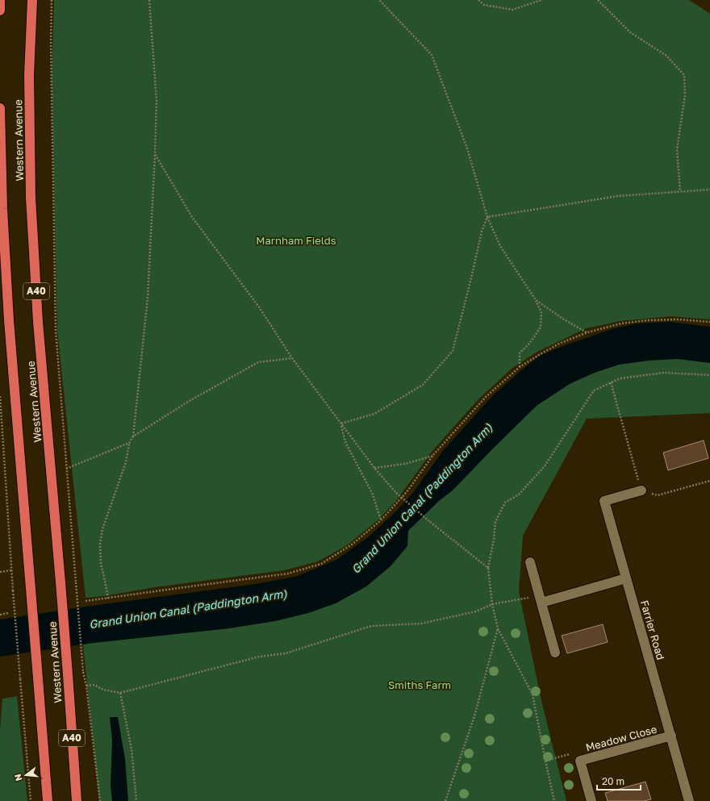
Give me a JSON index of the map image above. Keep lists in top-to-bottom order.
{
  "streets": {
    "highway": ["Western Avenue", "A40"],
    "street": ["Farrier Road", "Meadow Close"]
  },
  "crossings": [
    ["Farrier Road", "Meadow Close"]
  ],
  "water": ["Grand Union Canal (Paddington Arm)"],
  "parks": ["Marnham Fields", "Smiths Farm"],
  "scale_bar": "20 m",
  "north": "left"
}
